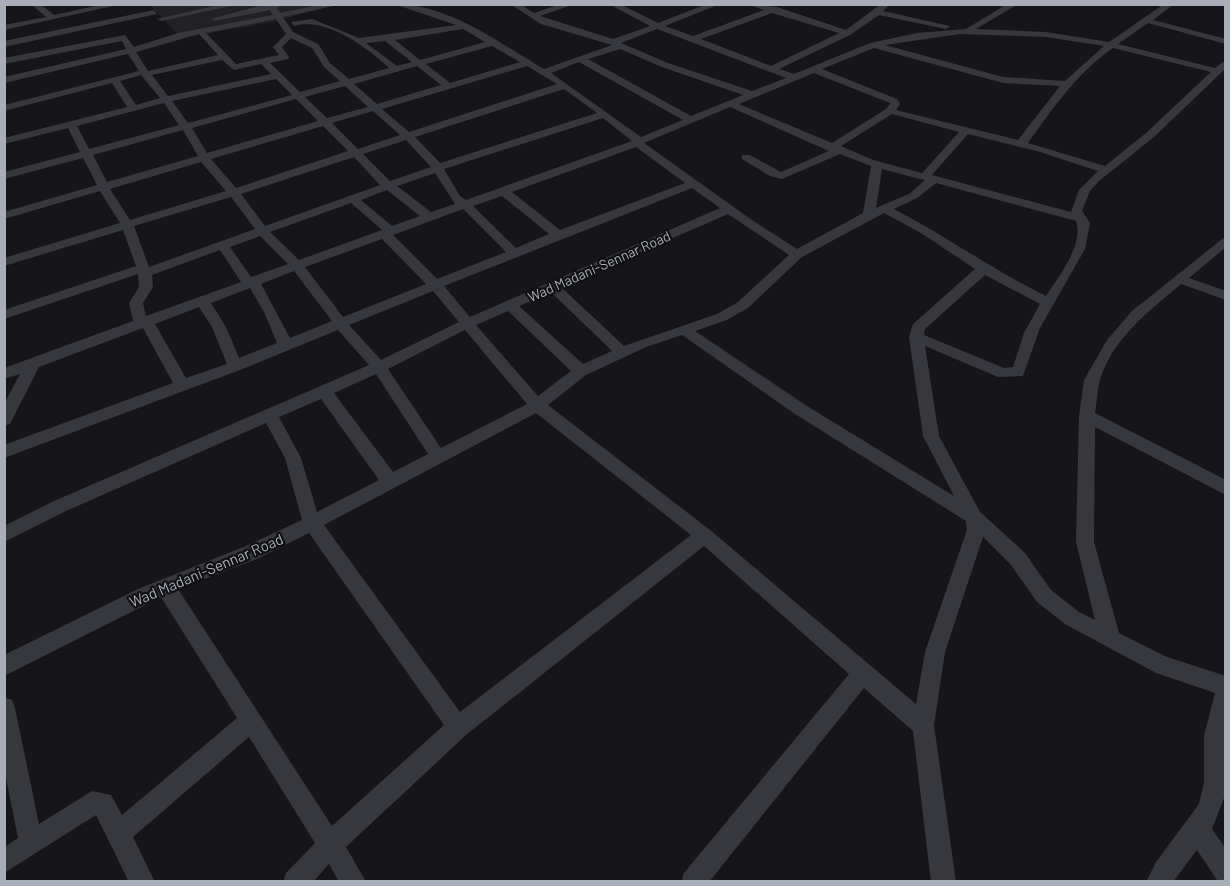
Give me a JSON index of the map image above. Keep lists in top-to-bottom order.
{
  "streets": {
    "street": ["Wad Madani-Sennar Road"]
  }
}
